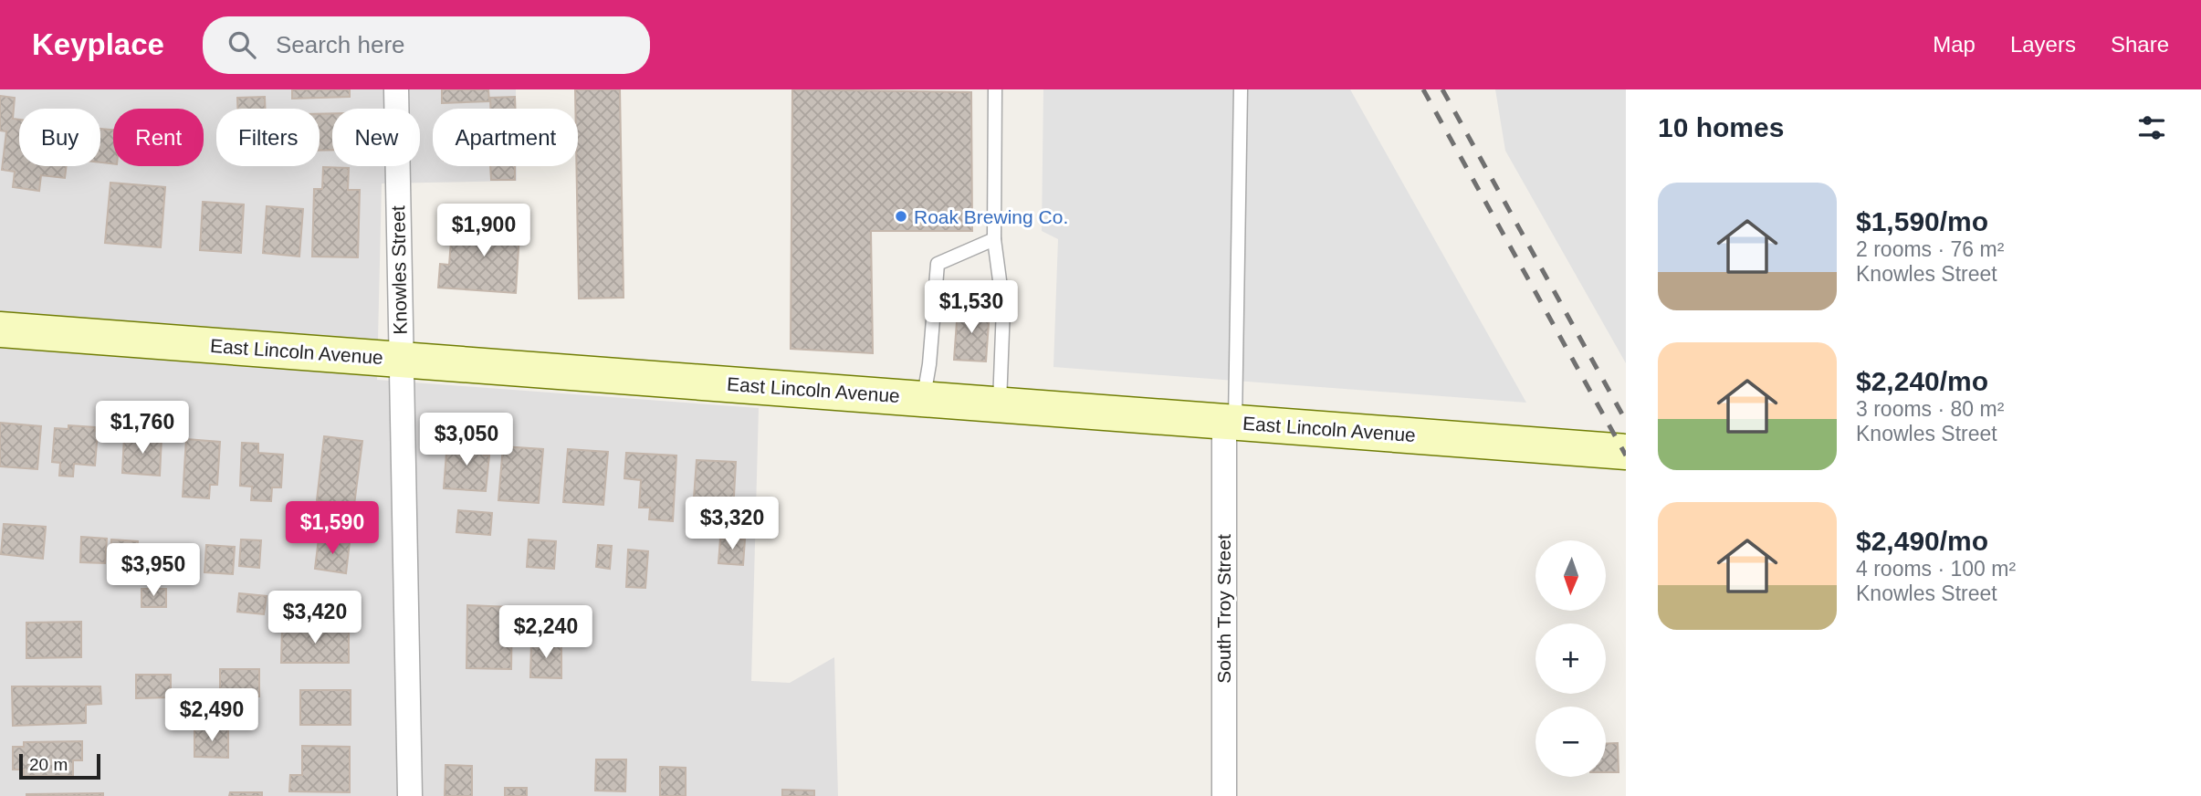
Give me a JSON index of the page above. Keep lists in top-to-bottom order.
{
  "streets": {
    "street": ["Knowles Street", "East Lincoln Avenue", "South Troy Street"]
  },
  "crossings": [
    ["Knowles Street", "East Lincoln Avenue"],
    ["East Lincoln Avenue", "South Troy Street"]
  ],
  "places": ["Roak Brewing Co."],
  "scale_bar": "20 m",
  "north": "bottom",
  "page": {
    "header": "Keyplace",
    "search": "Search here",
    "nav": ["Map", "Layers", "Share"],
    "heading": "10 homes",
    "chip": [
      "Buy",
      "Rent",
      "Filters",
      "New",
      "Apartment"
    ],
    "list": [
      {
        "name": "$1,590/mo",
        "note": "2 rooms · 76 m² · Knowles Street"
      },
      {
        "name": "$2,240/mo",
        "note": "3 rooms · 80 m² · Knowles Street"
      },
      {
        "name": "$2,490/mo",
        "note": "4 rooms · 100 m² · Knowles Street"
      }
    ],
    "price": [
      "$1,900",
      "$1,530",
      "$1,760",
      "$3,050",
      "$3,320",
      "$1,590",
      "$3,950",
      "$3,420",
      "$2,240",
      "$2,490"
    ],
    "map_buttons": ["+", "−"],
    "scale": "20 m"
  }
}
